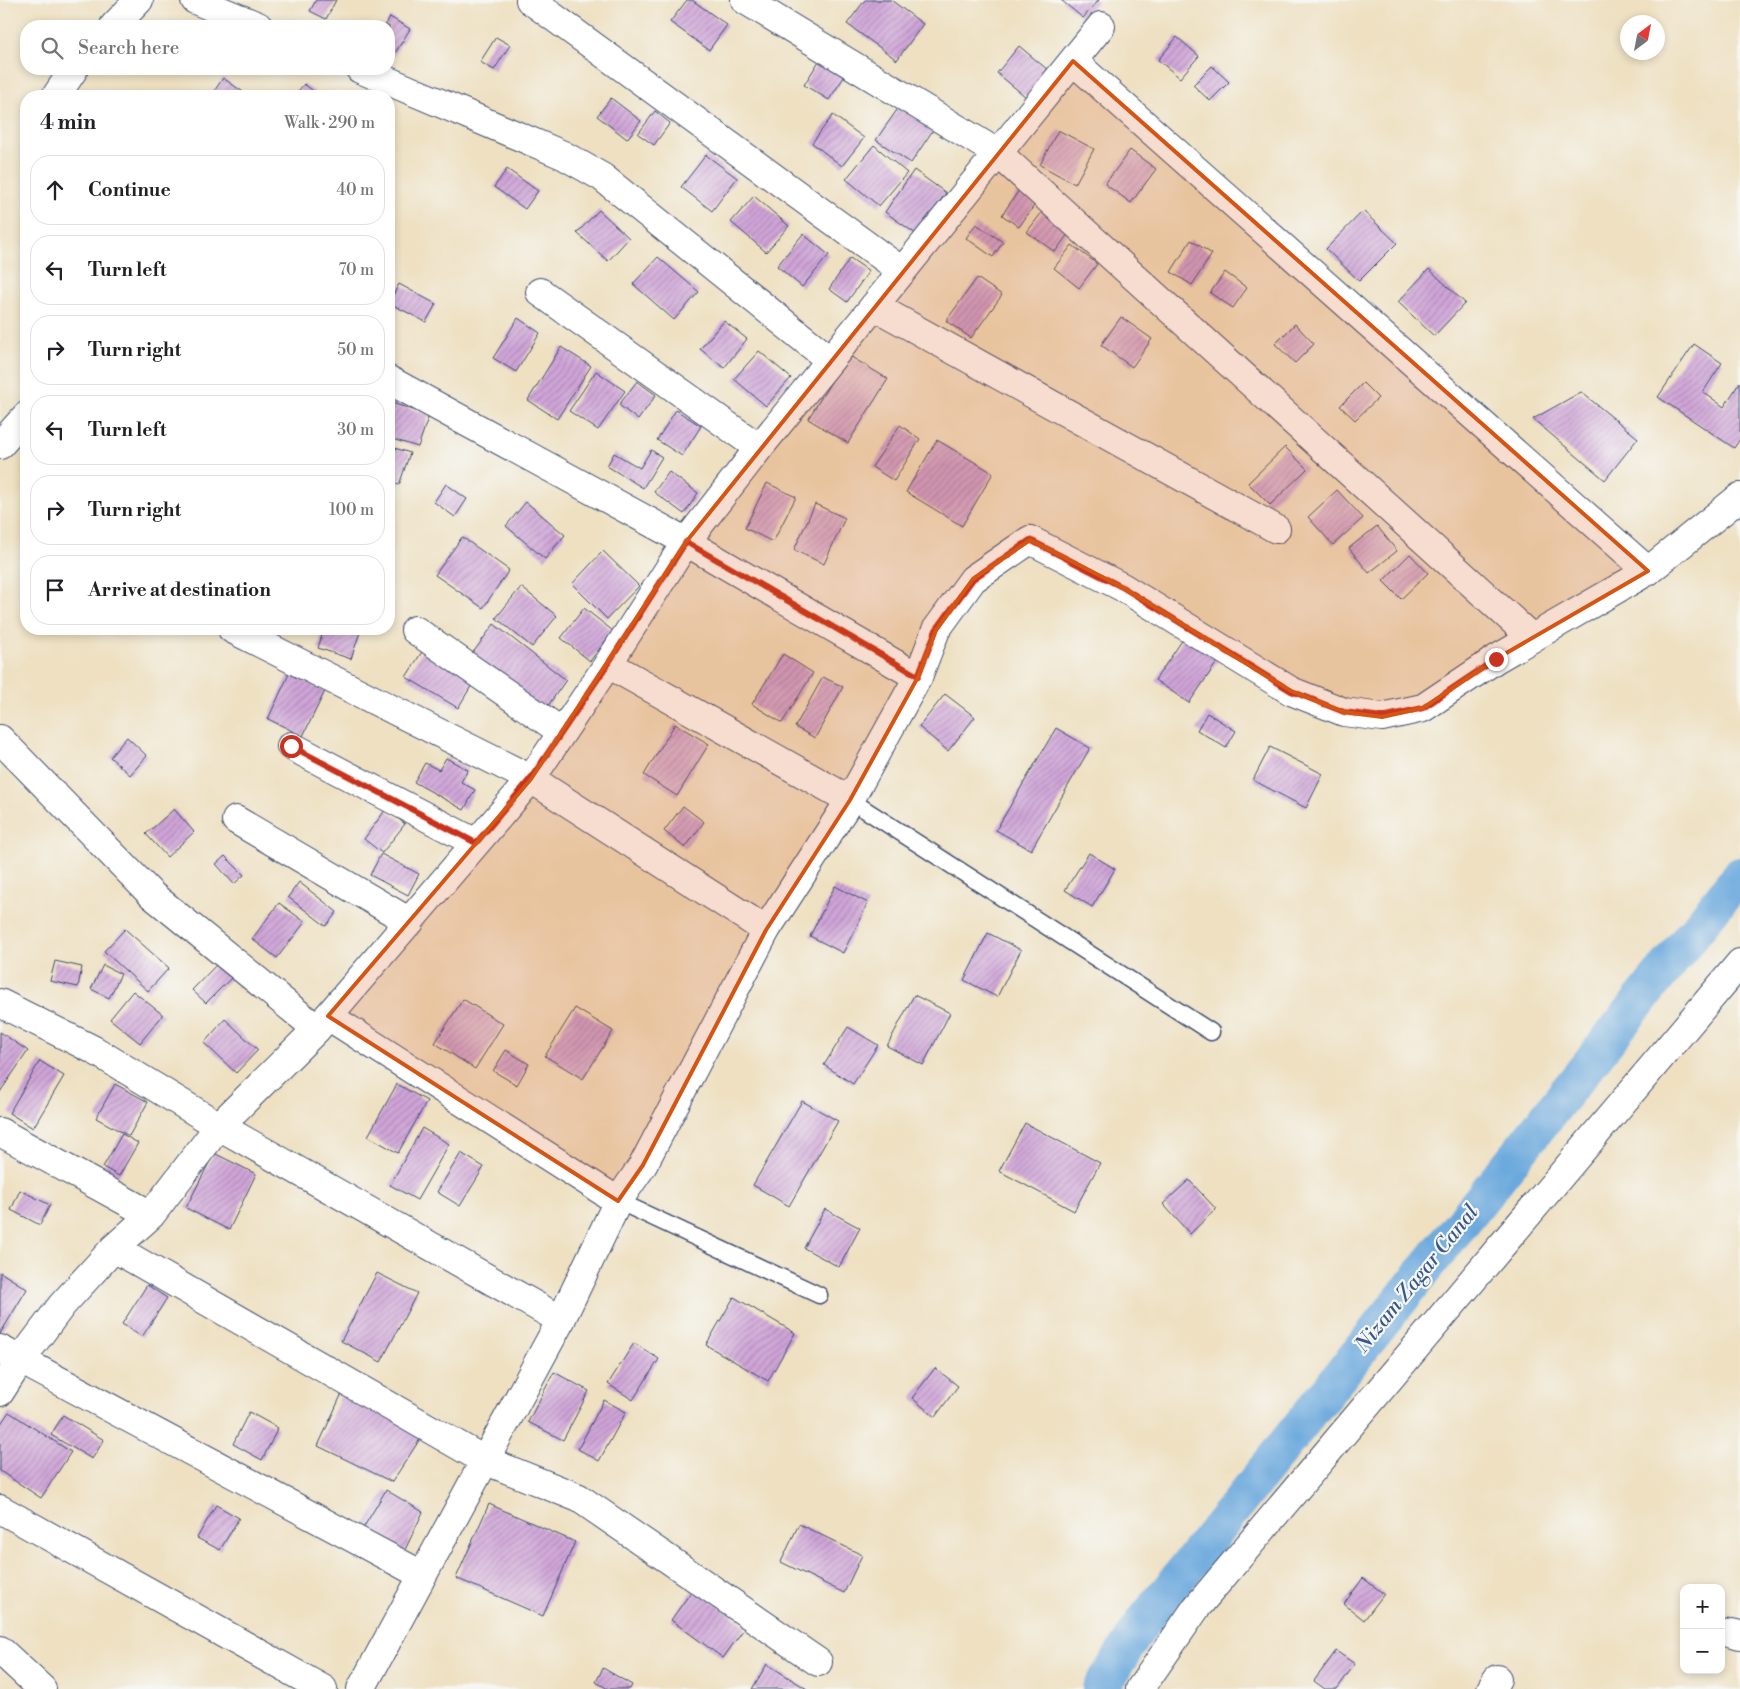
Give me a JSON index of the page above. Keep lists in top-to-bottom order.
{
  "water": ["Nizam Zagar Canal"],
  "north": "top right",
  "page": {
    "search": "Search here",
    "heading": ["4 min", "Walk · 290 m"],
    "list": [
      ["Continue", "40 m"],
      ["Turn left", "70 m"],
      ["Turn right", "50 m"],
      ["Turn left", "30 m"],
      ["Turn right", "100 m"],
      "Arrive at destination"
    ],
    "map_buttons": ["+", "−"]
  }
}
